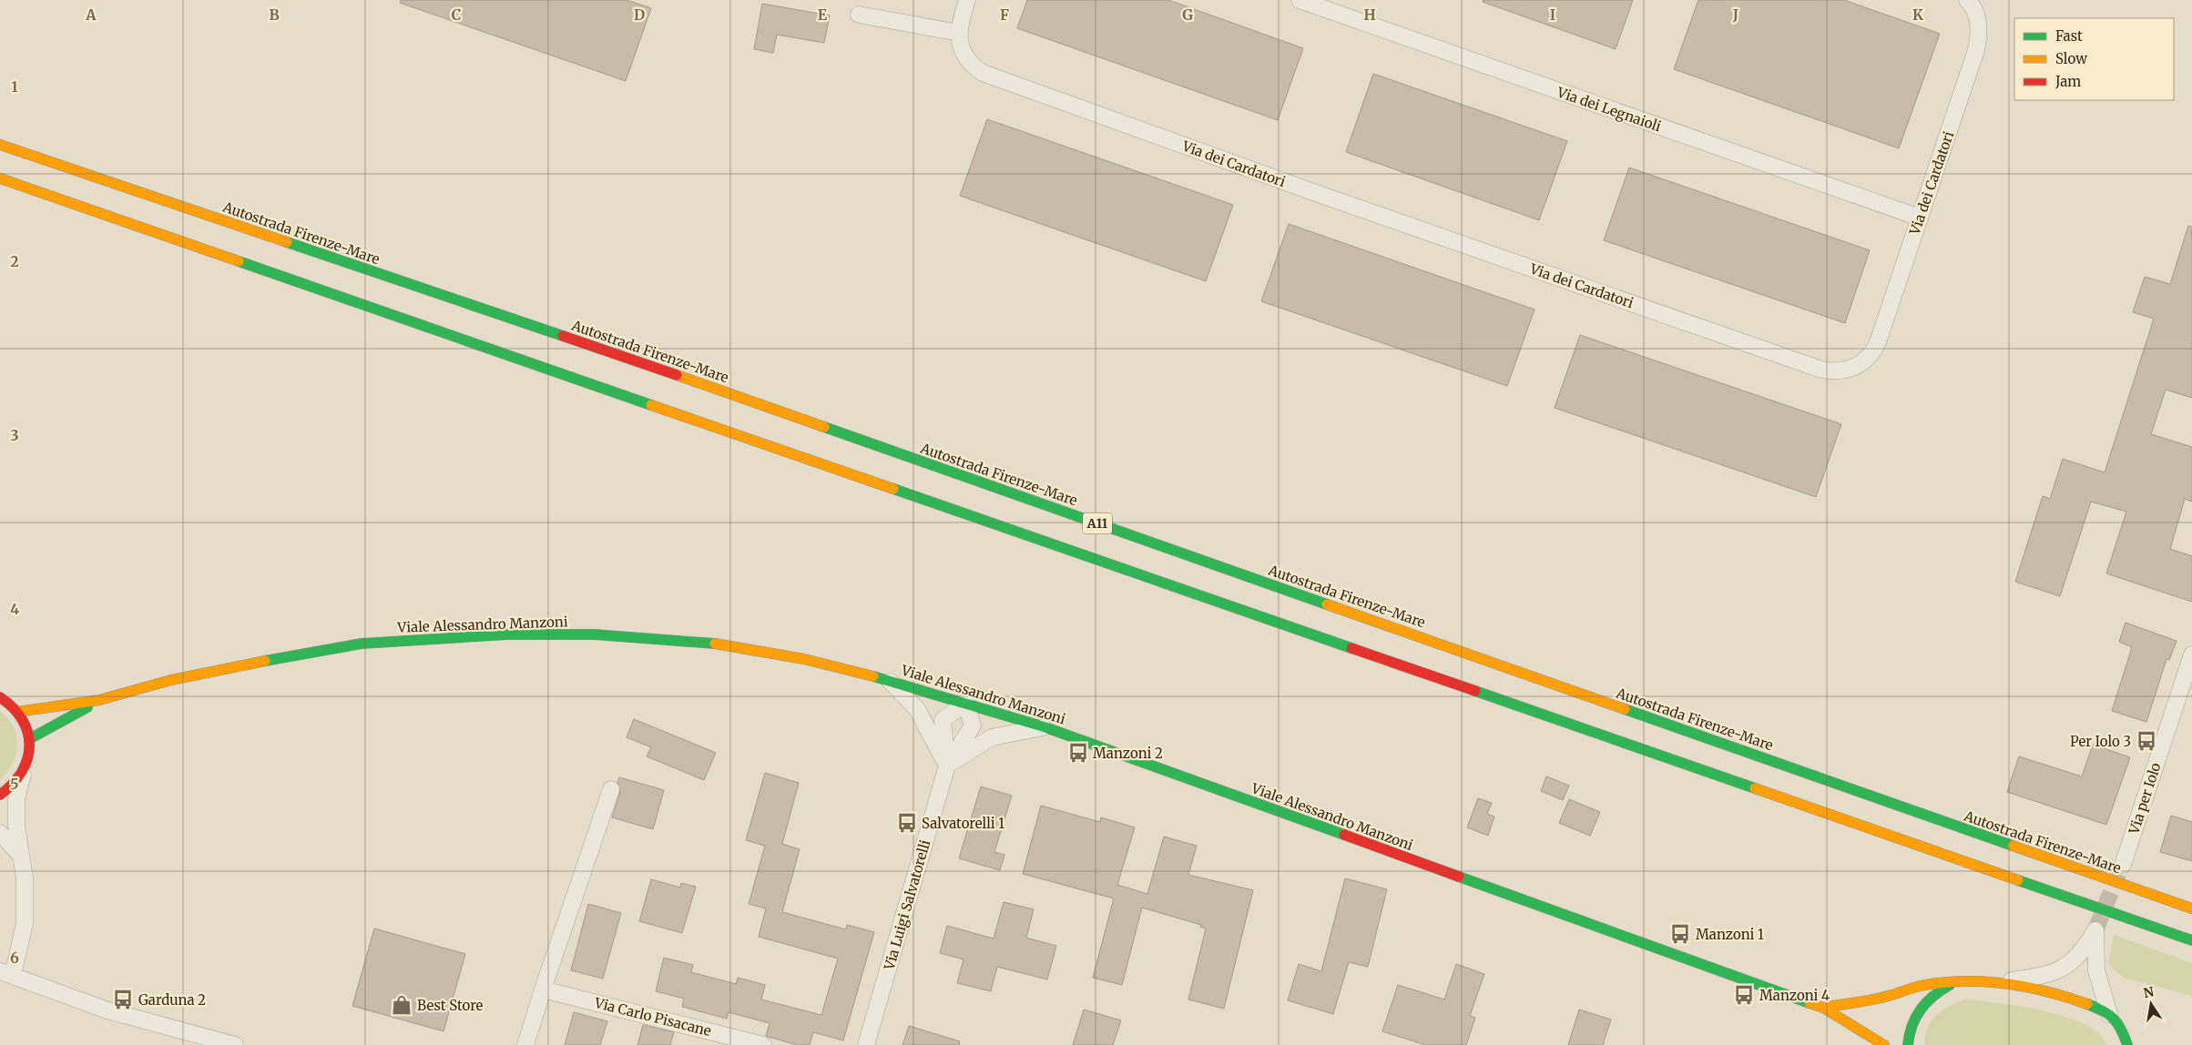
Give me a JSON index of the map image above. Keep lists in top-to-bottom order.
{
  "streets": {
    "main road": ["Autostrada Firenze-Mare", "A11", "Viale Alessandro Manzoni"],
    "street": [
      "Via dei Legnaioli",
      "Via dei Cardatori",
      "Via per Iolo",
      "Via Luigi Salvatorelli",
      "Via Carlo Pisacane"
    ]
  },
  "crossings": [
    ["Via dei Legnaioli", "Via dei Cardatori"],
    ["Viale Alessandro Manzoni", "Via Luigi Salvatorelli"]
  ],
  "places": {
    "bus stop": [
      "Per Iolo 3",
      "Manzoni 2",
      "Salvatorelli 1",
      "Manzoni 1",
      "Manzoni 4",
      "Garduna 2"
    ],
    "shop": ["Best Store"]
  },
  "legend": ["Fast", "Slow", "Jam"],
  "north": "top",
  "grid": {
    "columns": [
      "A",
      "B",
      "C",
      "D",
      "E",
      "F",
      "G",
      "H",
      "I",
      "J",
      "K"
    ],
    "rows": [
      "1",
      "2",
      "3",
      "4",
      "5",
      "6"
    ]
  }
}
